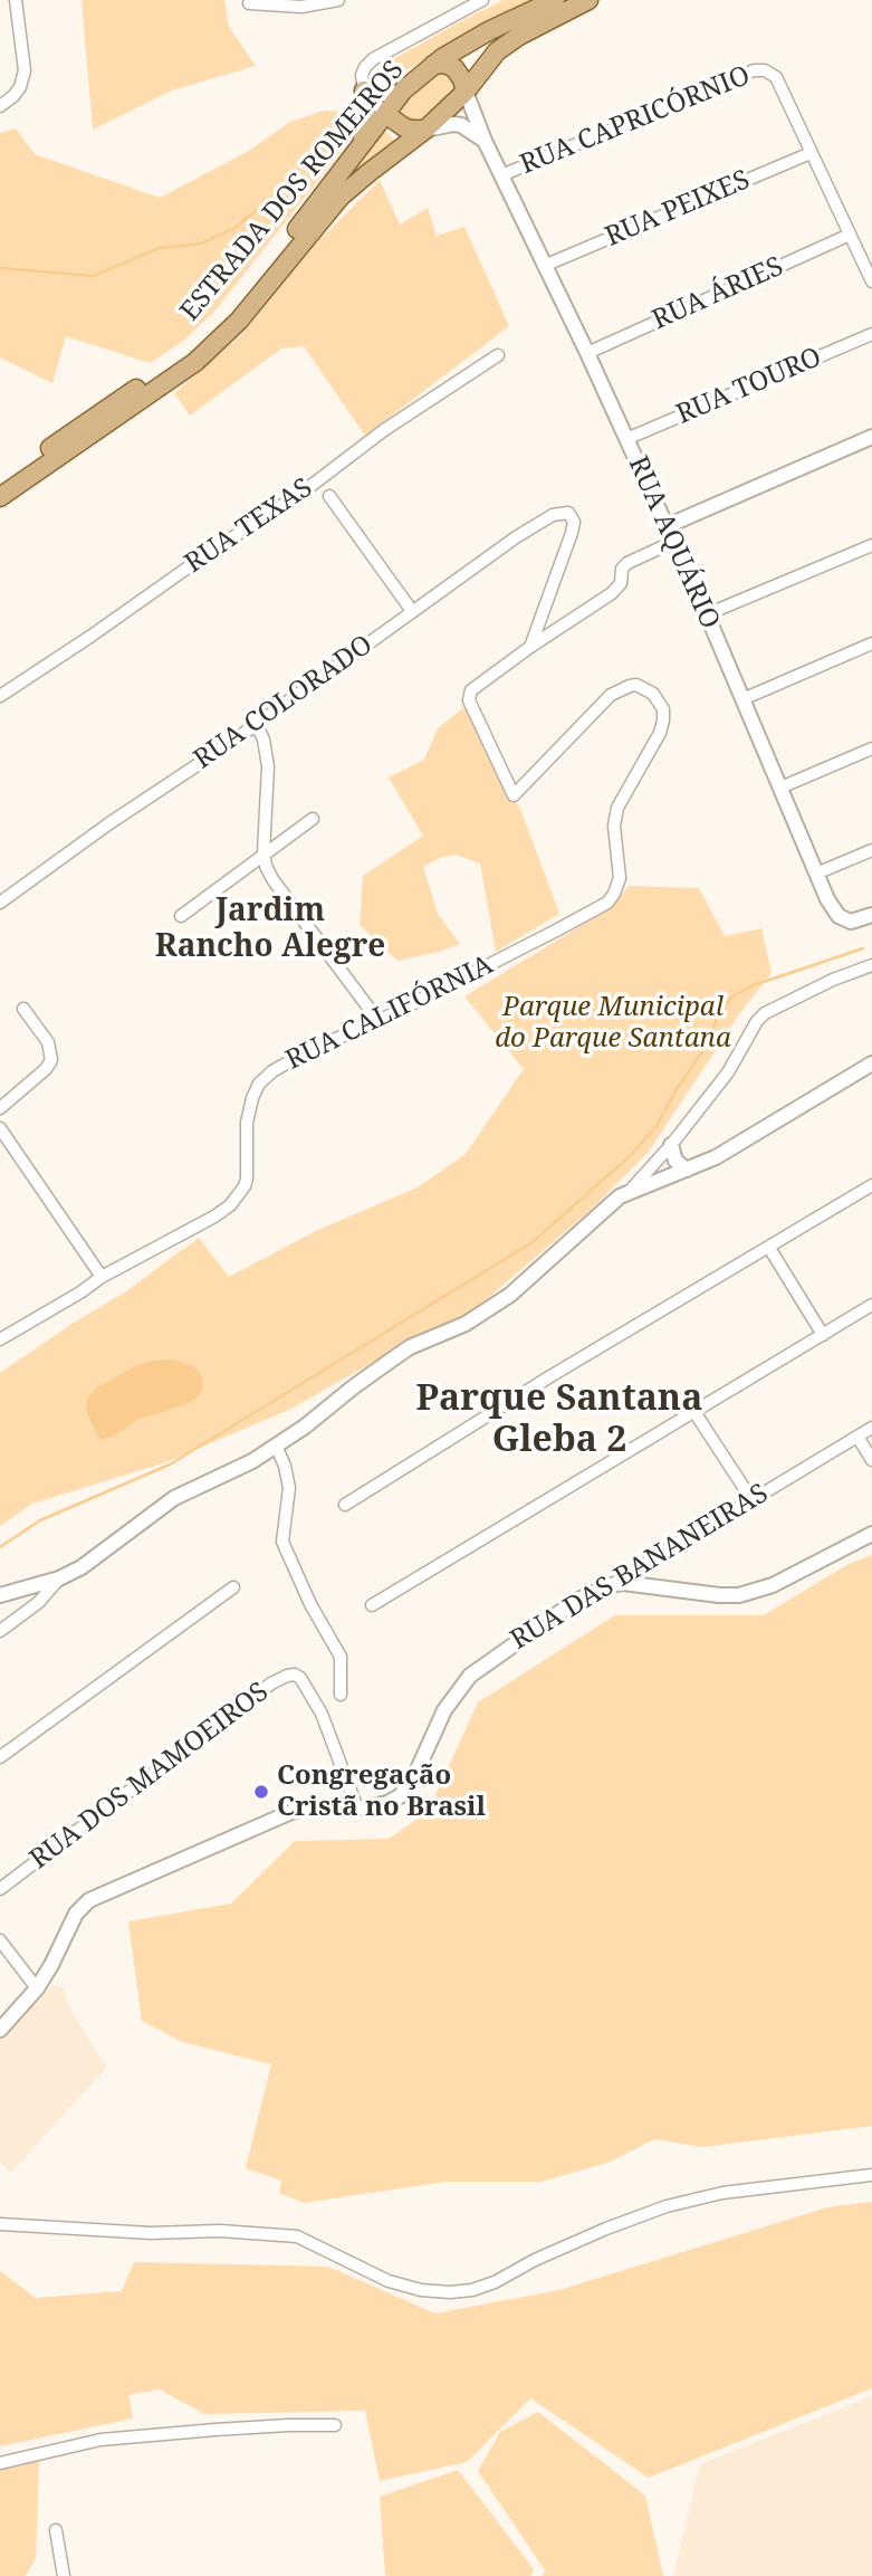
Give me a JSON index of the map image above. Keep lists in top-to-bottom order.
{
  "streets": {
    "main road": ["ESTRADA DOS ROMEIROS"],
    "street": [
      "RUA CAPRICÓRNIO",
      "RUA PEIXES",
      "RUA ÁRIES",
      "RUA TOURO",
      "RUA TEXAS",
      "RUA AQUÁRIO",
      "RUA COLORADO",
      "RUA CALIFÓRNIA",
      "RUA DAS BANANEIRAS",
      "RUA DOS MAMOEIROS"
    ]
  },
  "crossings": [
    ["RUA CAPRICÓRNIO", "RUA PEIXES"],
    ["RUA CAPRICÓRNIO", "RUA ÁRIES"],
    ["RUA CAPRICÓRNIO", "RUA AQUÁRIO"],
    ["ESTRADA DOS ROMEIROS", "RUA AQUÁRIO"],
    ["RUA PEIXES", "RUA AQUÁRIO"],
    ["RUA ÁRIES", "RUA AQUÁRIO"],
    ["RUA TOURO", "RUA AQUÁRIO"],
    ["RUA COLORADO", "RUA CALIFÓRNIA"],
    ["RUA DAS BANANEIRAS", "RUA DOS MAMOEIROS"]
  ],
  "districts": ["Jardim Rancho Alegre", "Parque Santana Gleba 2"],
  "parks": ["Parque Municipal do Parque Santana"],
  "places": ["Congregação Cristã no Brasil"]
}
